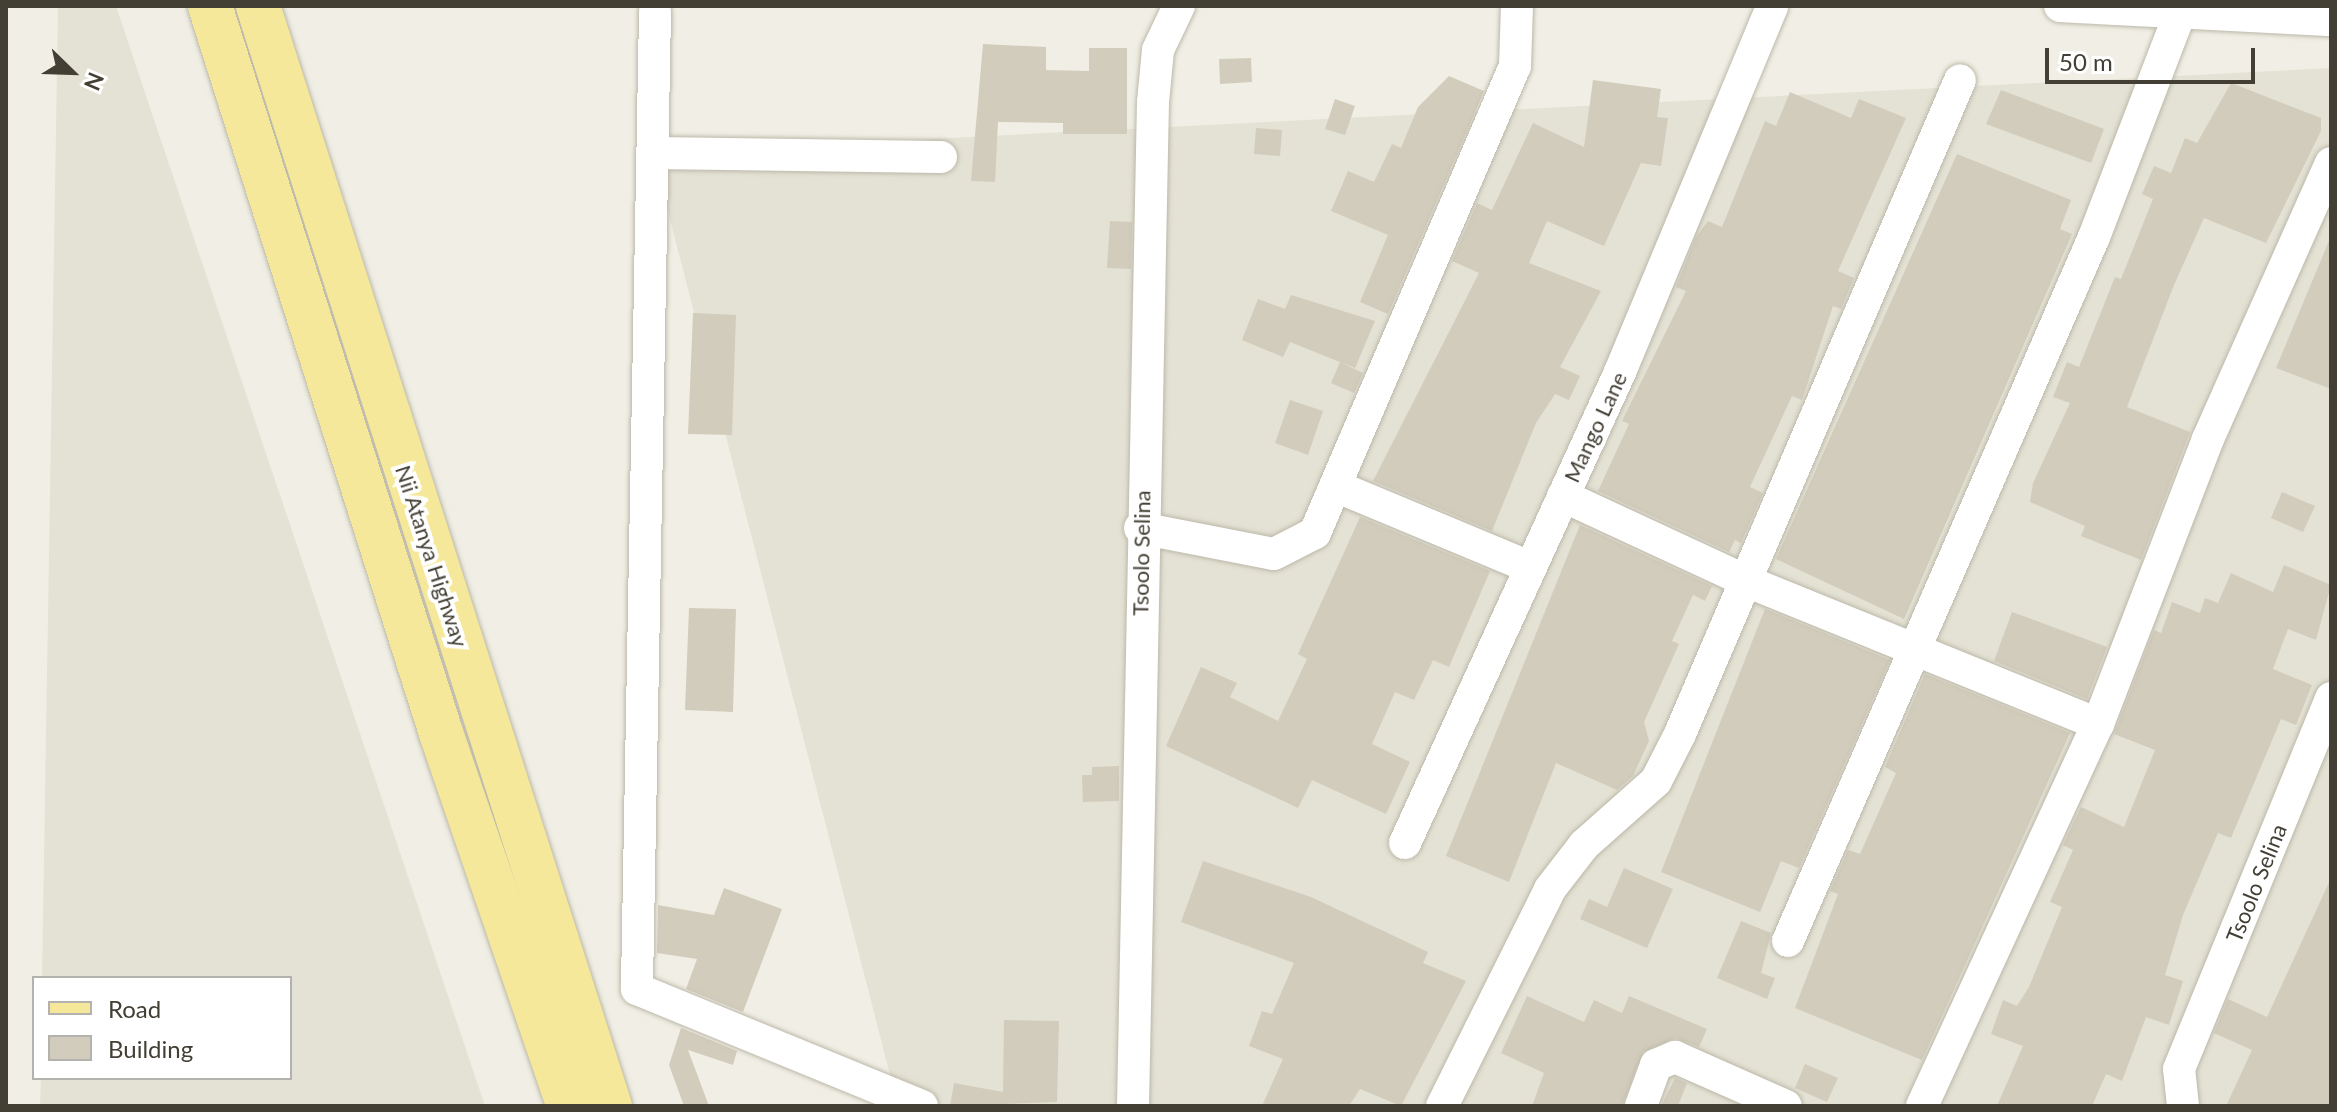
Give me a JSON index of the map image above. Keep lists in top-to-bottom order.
{
  "streets": {
    "main road": ["Nii Atanya Highway"],
    "street": ["Mango Lane", "Tsoolo Selina"]
  },
  "legend": ["Road", "Building"],
  "scale_bar": "50 m",
  "north": "bottom right"
}
